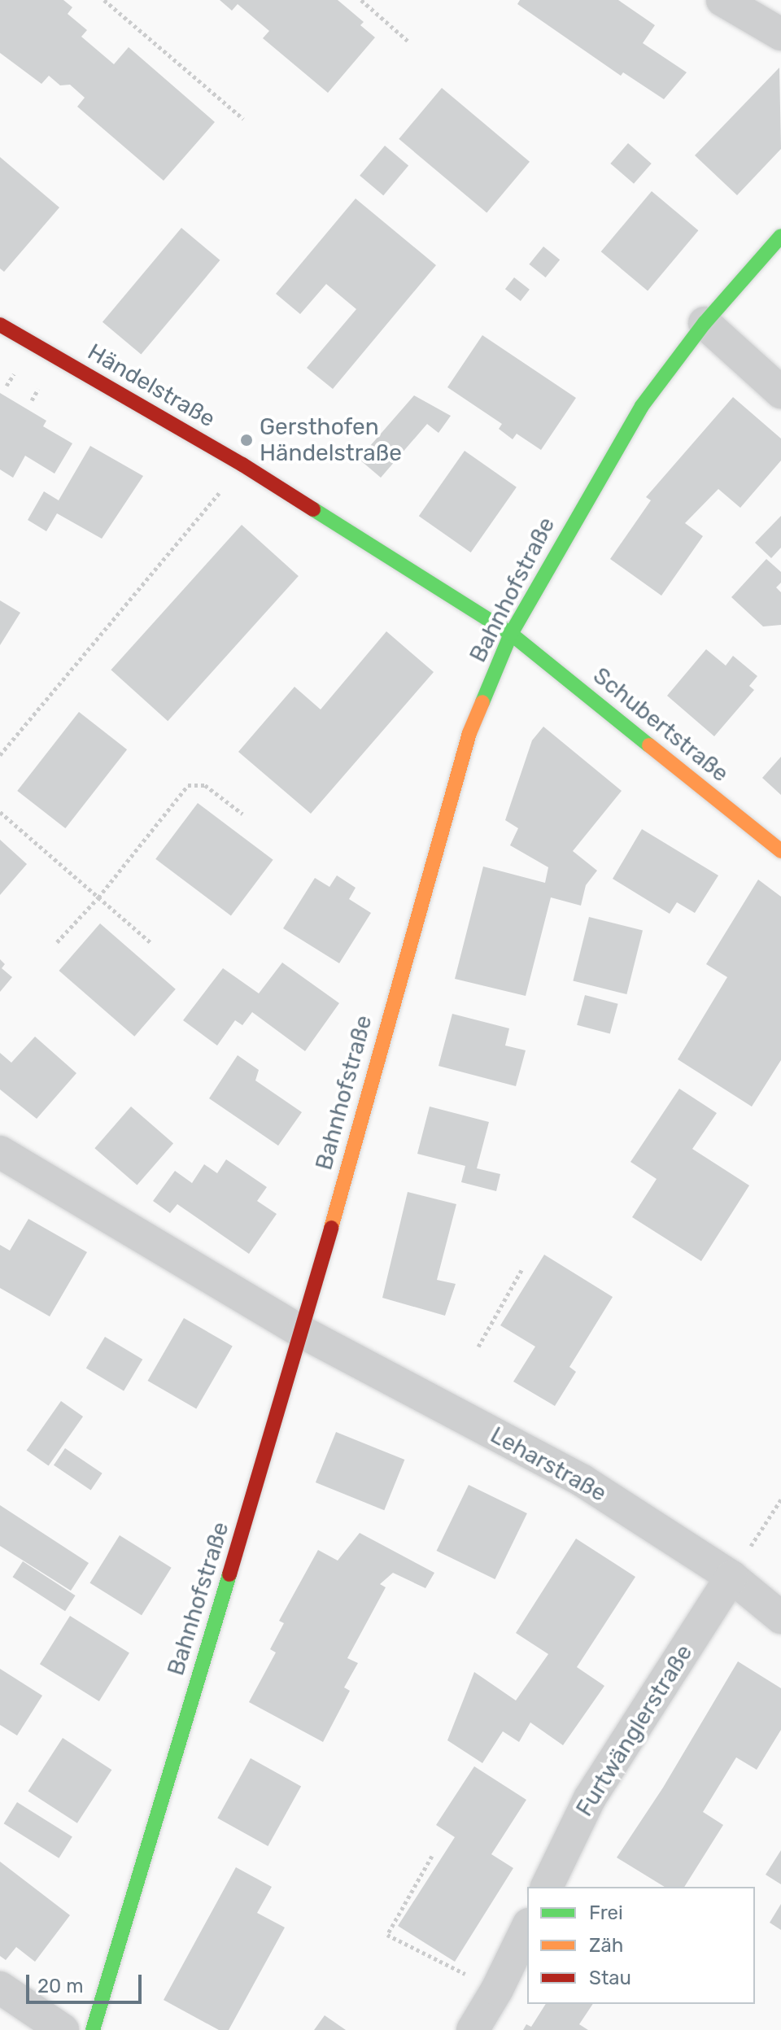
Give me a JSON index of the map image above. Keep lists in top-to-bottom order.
{
  "streets": {
    "main road": ["Händelstraße", "Bahnhofstraße", "Schubertstraße"],
    "street": ["Leharstraße", "Furtwänglerstraße"]
  },
  "crossings": [
    ["Händelstraße", "Bahnhofstraße"],
    ["Händelstraße", "Schubertstraße"],
    ["Bahnhofstraße", "Schubertstraße"],
    ["Bahnhofstraße", "Leharstraße"],
    ["Leharstraße", "Furtwänglerstraße"]
  ],
  "places": ["Gersthofen Händelstraße"],
  "legend": ["Frei", "Zäh", "Stau"],
  "scale_bar": "20 m"
}
